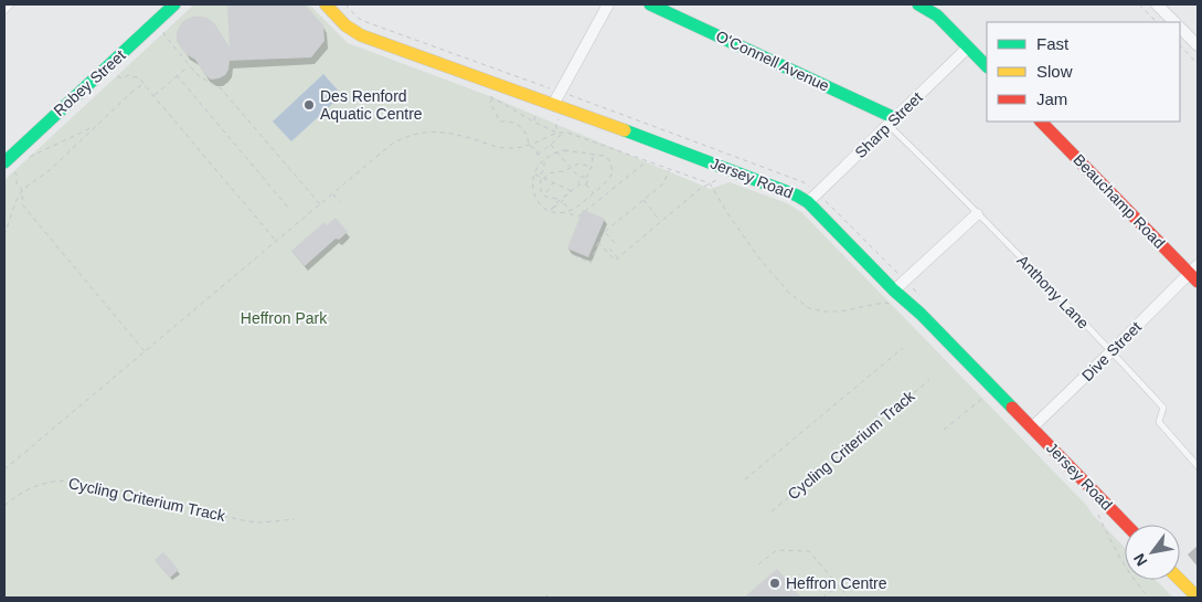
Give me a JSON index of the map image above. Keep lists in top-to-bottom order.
{
  "streets": {
    "street": [
      "O'Connell Avenue",
      "Robey Street",
      "Sharp Street",
      "Jersey Road",
      "Beauchamp Road",
      "Dive Street"
    ],
    "lane": ["Anthony Lane"],
    "path": ["Cycling Criterium Track"]
  },
  "crossings": [
    ["O'Connell Avenue", "Sharp Street"],
    ["O'Connell Avenue", "Anthony Lane"],
    ["Sharp Street", "Jersey Road"],
    ["Sharp Street", "Anthony Lane"],
    ["Jersey Road", "Dive Street"],
    ["Beauchamp Road", "Dive Street"],
    ["Anthony Lane", "Dive Street"]
  ],
  "parks": ["Heffron Park"],
  "places": ["Des Renford Aquatic Centre", "Heffron Centre"],
  "legend": ["Fast", "Slow", "Jam"],
  "north": "bottom left"
}
